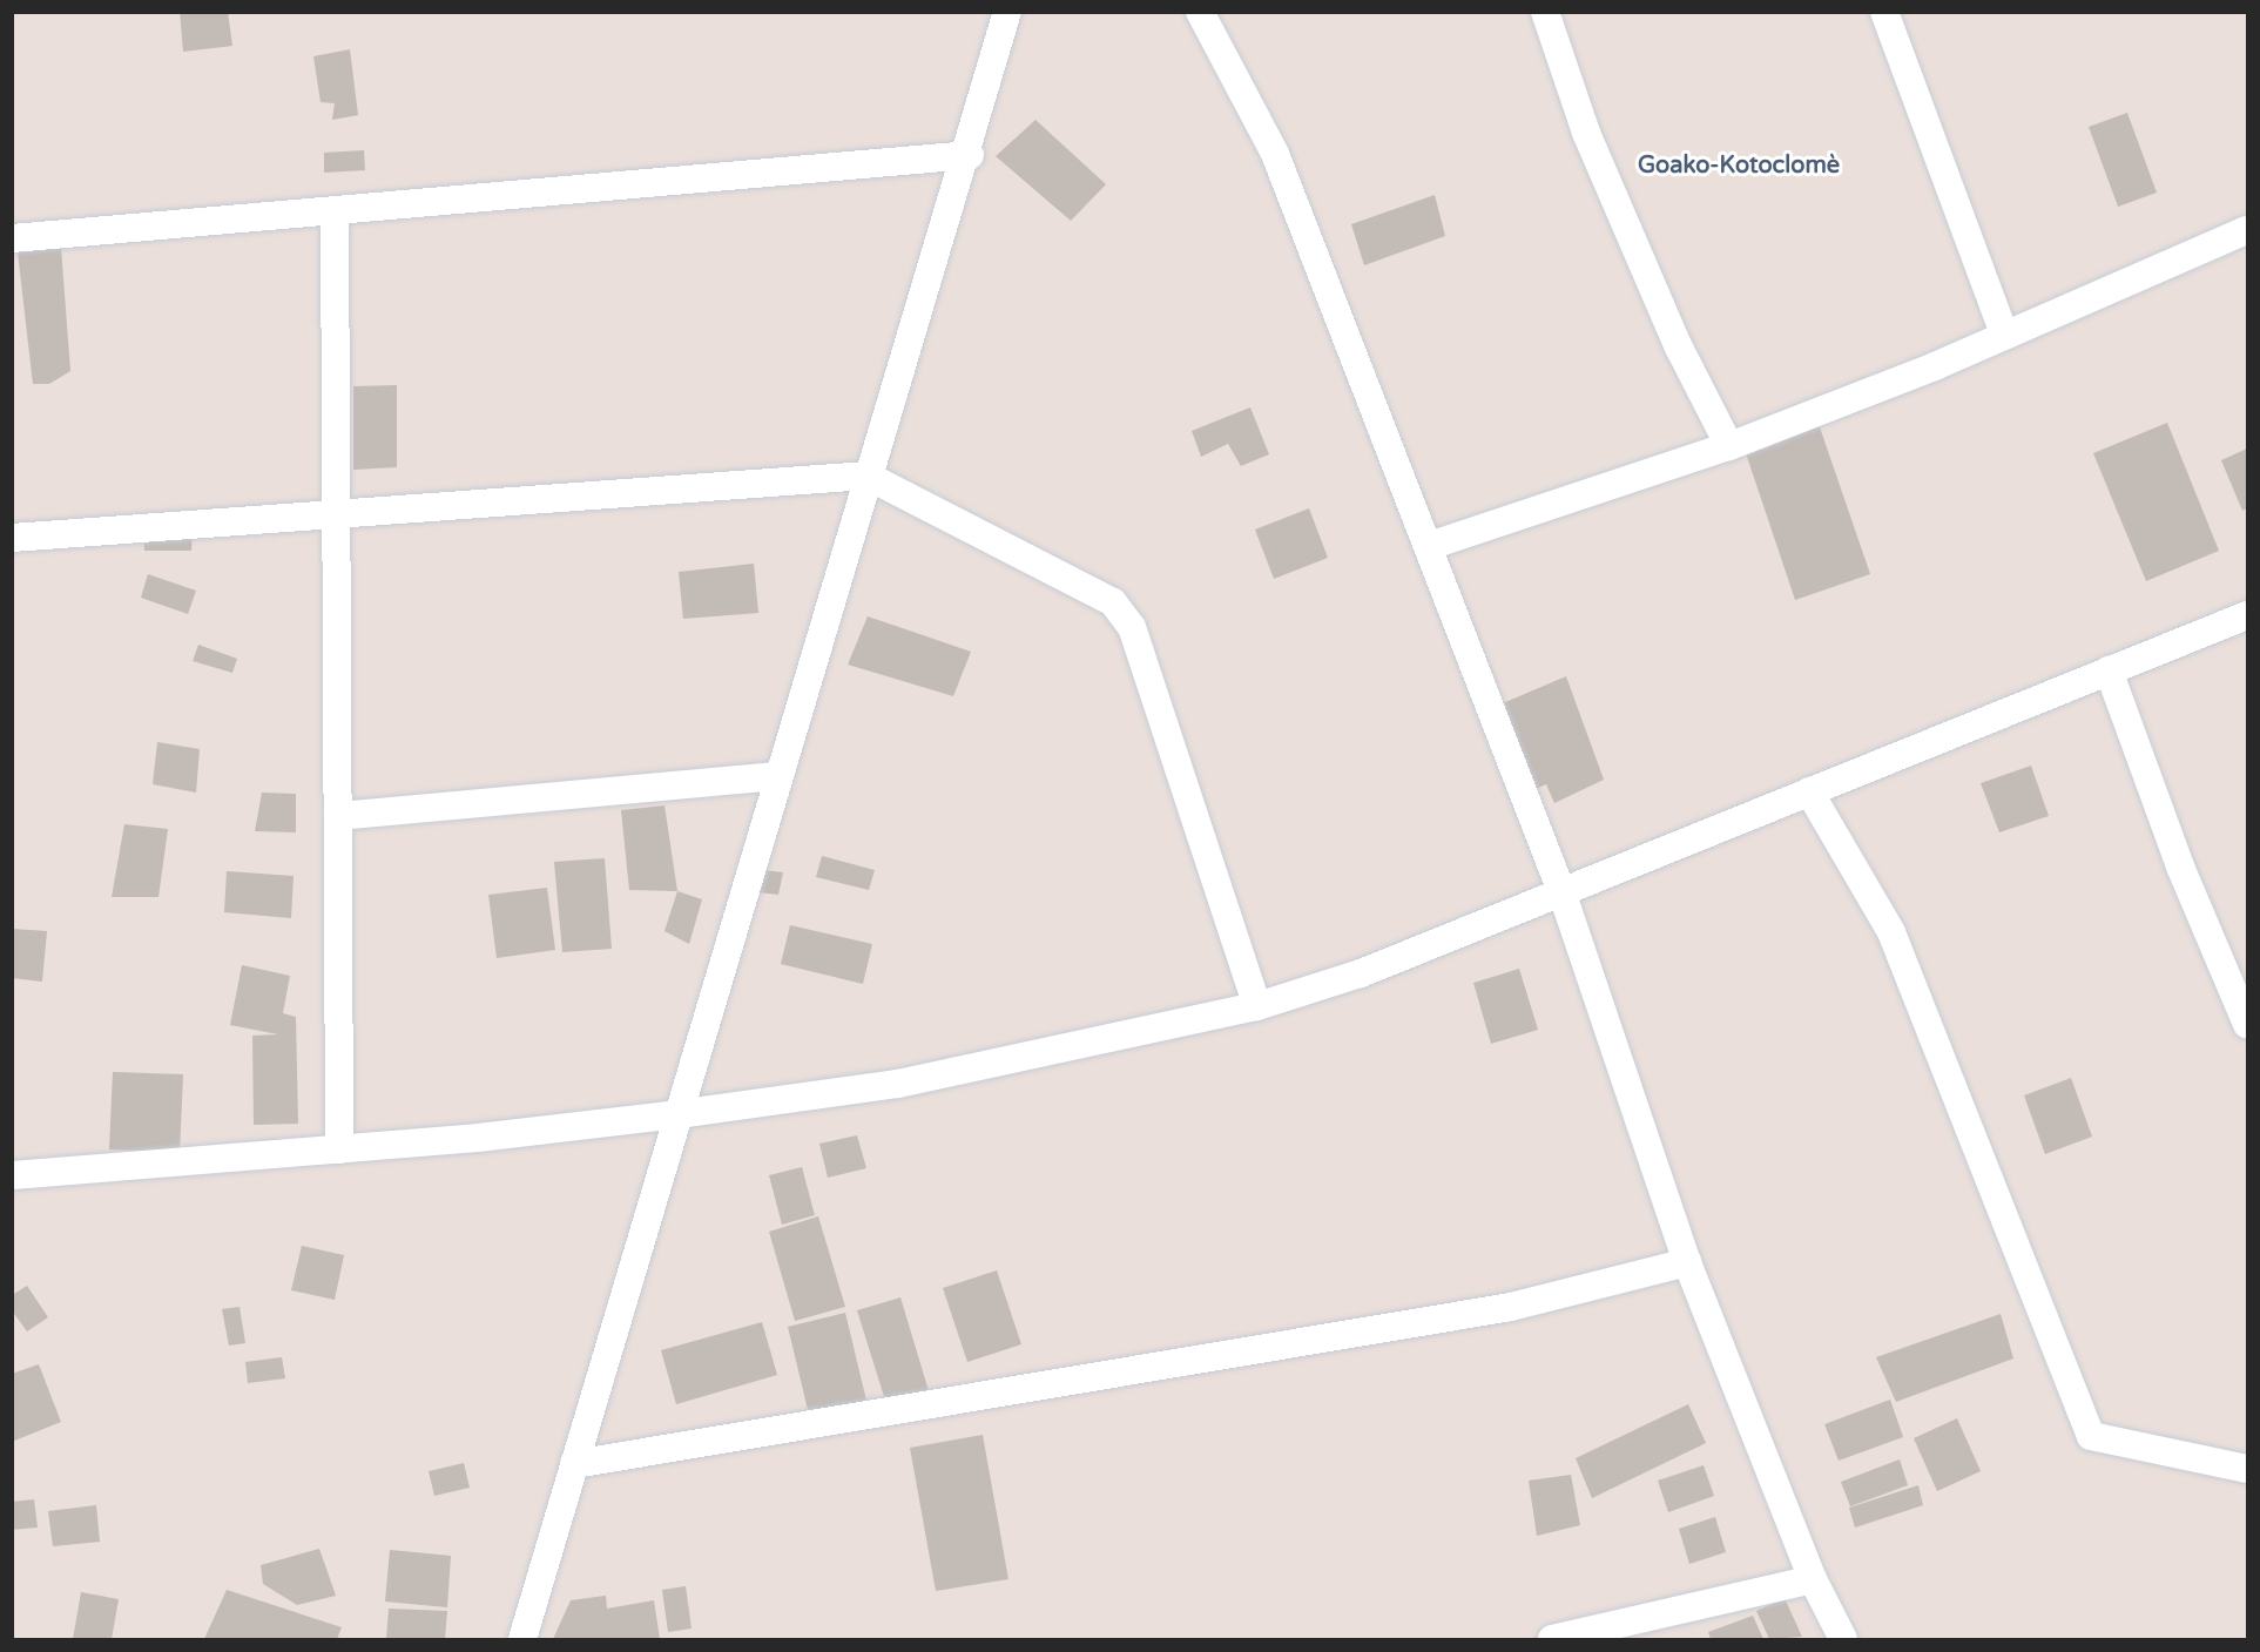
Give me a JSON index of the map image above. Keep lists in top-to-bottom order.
{
  "districts": ["Goako-Kotoclomè"]
}
